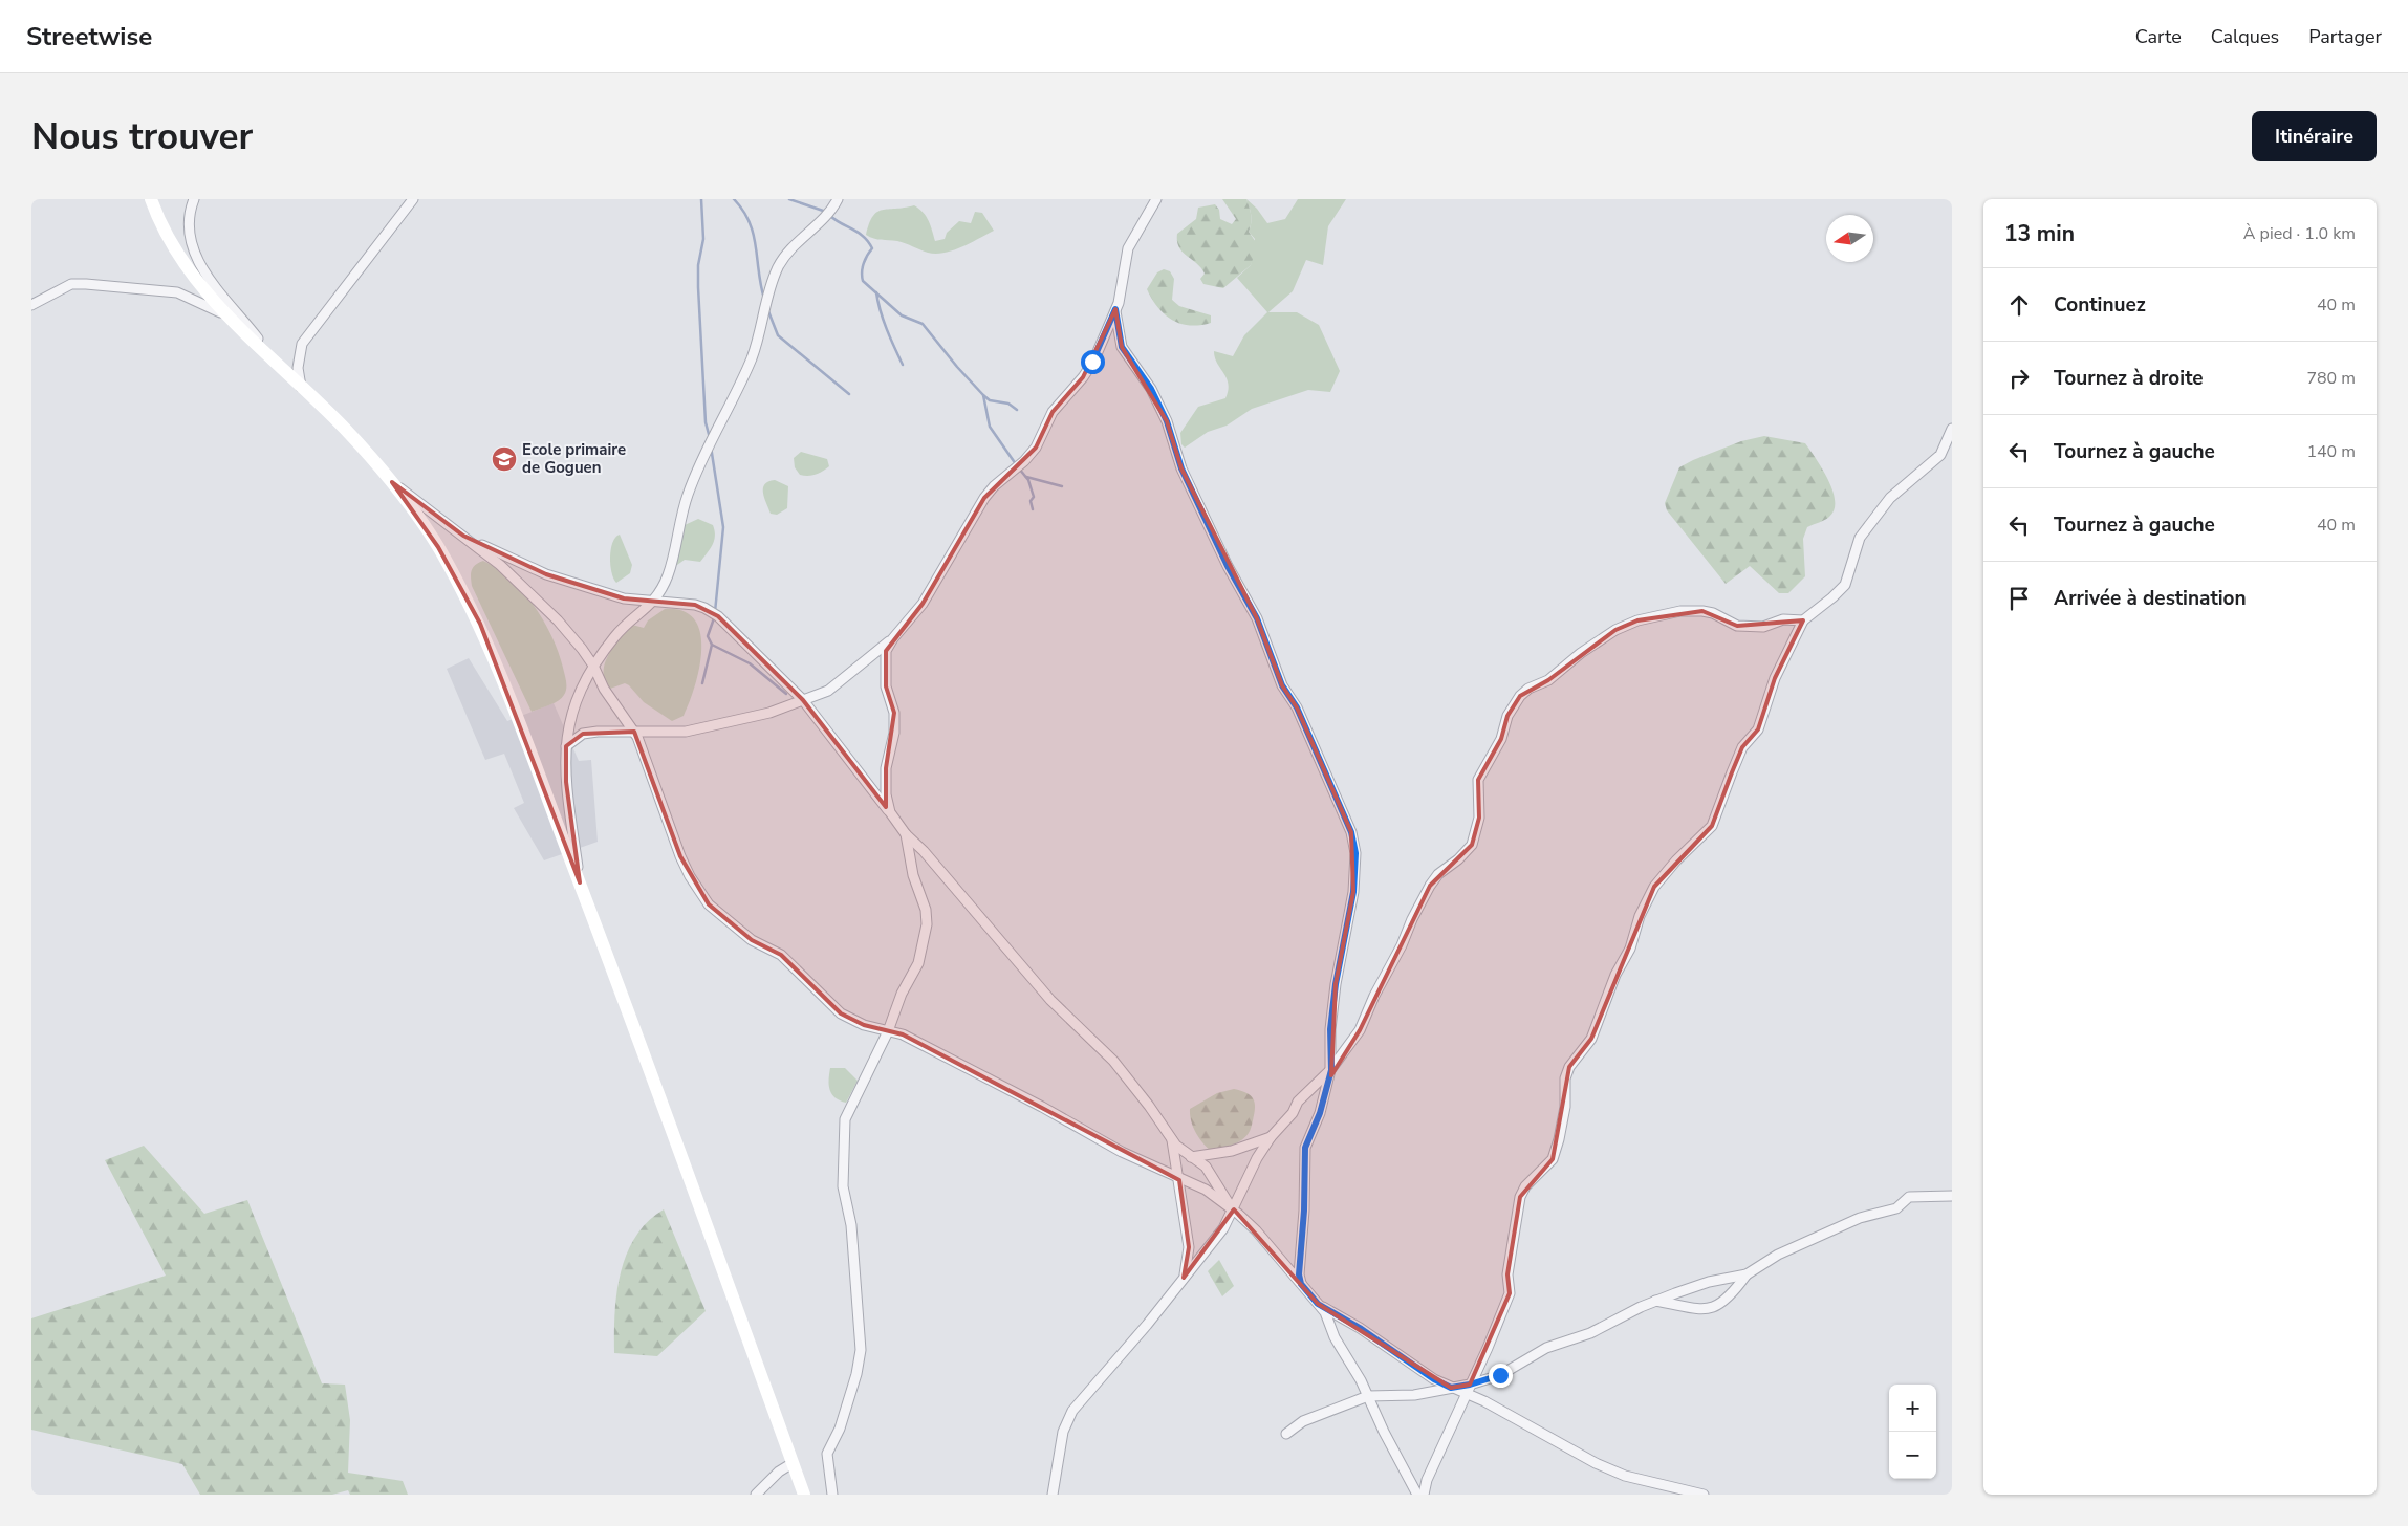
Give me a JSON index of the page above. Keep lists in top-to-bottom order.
{
  "places": {
    "school or university": ["Ecole primaire de Goguen"]
  },
  "north": "left",
  "page": {
    "header": "Streetwise",
    "nav": ["Carte", "Calques", "Partager"],
    "buttons": "Itinéraire",
    "title": "Nous trouver",
    "heading": ["13 min", "À pied · 1.0 km"],
    "list": [
      ["Continuez", "40 m"],
      ["Tournez à droite", "780 m"],
      ["Tournez à gauche", "140 m"],
      ["Tournez à gauche", "40 m"],
      "Arrivée à destination"
    ],
    "map_buttons": ["+", "−"]
  }
}
